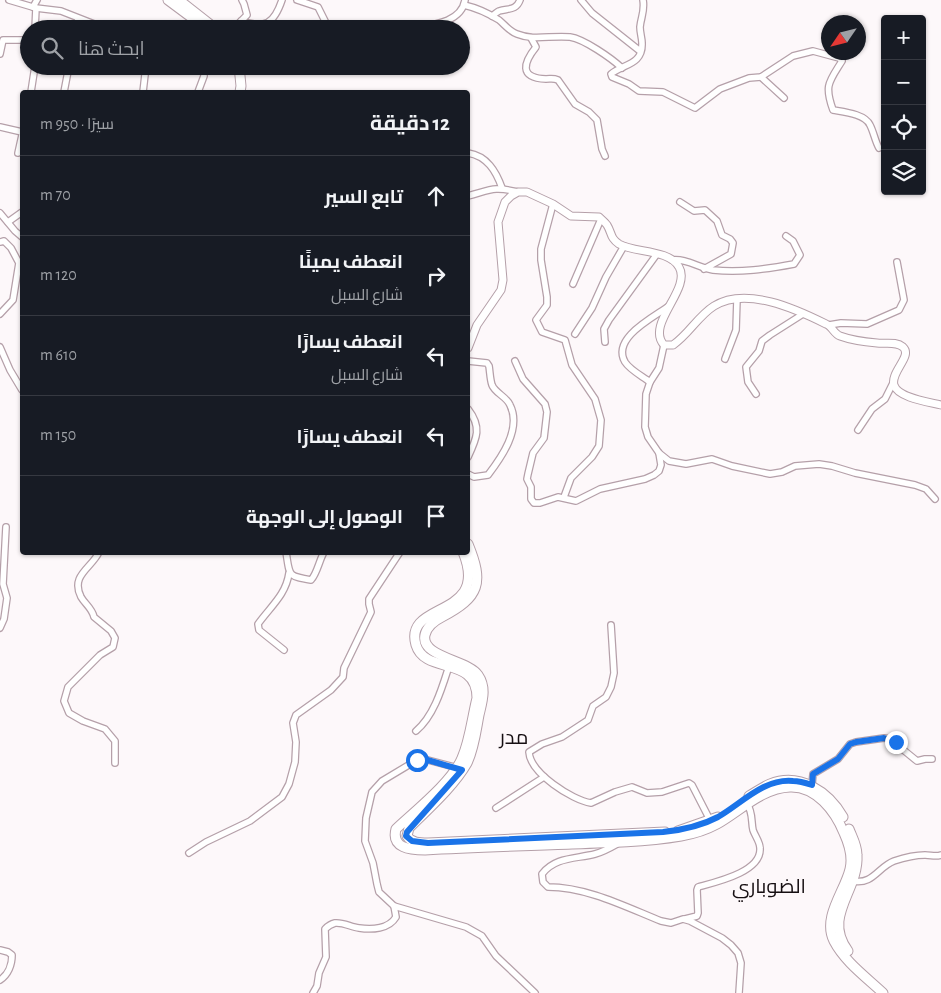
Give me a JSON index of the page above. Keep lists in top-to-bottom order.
{
  "districts": ["مدر", "الضوباري"],
  "north": "bottom left",
  "page": {
    "map_buttons": ["+", "−"],
    "search": "ابحث هنا",
    "heading": ["12 دقيقة", "سيرًا · 950 m"],
    "list": [
      ["تابع السير", "70 m"],
      ["انعطف يمينًا", "شارع السبل", "120 m"],
      ["انعطف يسارًا", "شارع السبل", "610 m"],
      ["انعطف يسارًا", "150 m"],
      "الوصول إلى الوجهة"
    ]
  }
}
